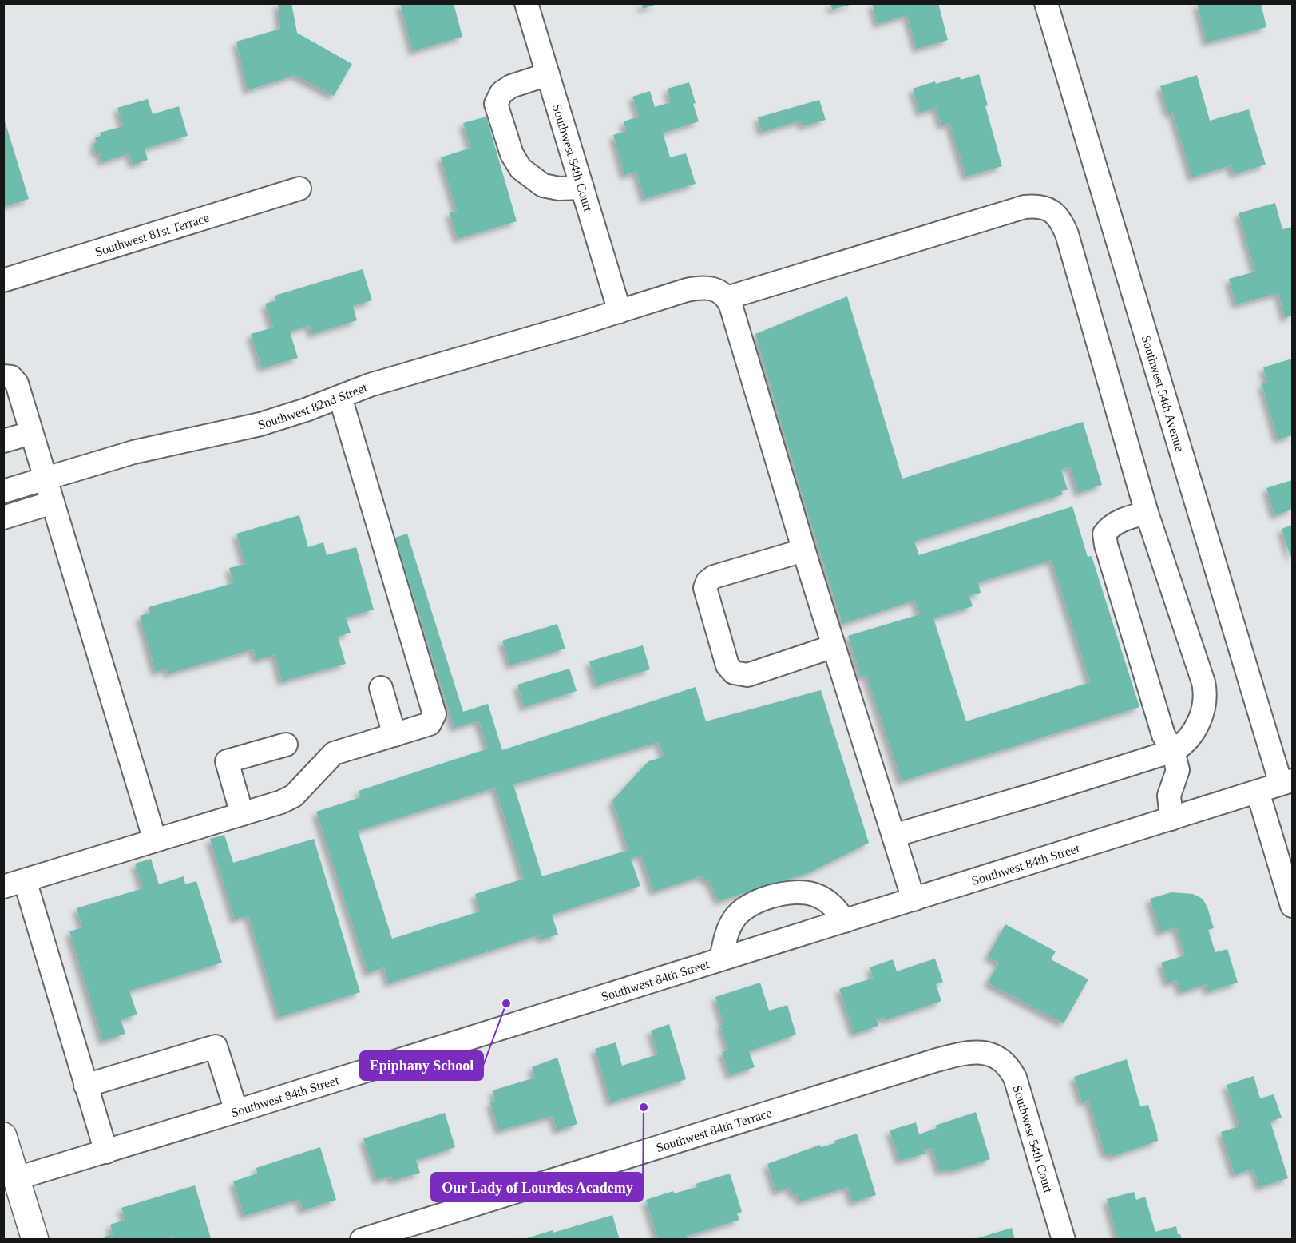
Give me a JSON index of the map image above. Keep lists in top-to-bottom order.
{
  "streets": {
    "street": [
      "Southwest 54th Court",
      "Southwest 81st Terrace",
      "Southwest 54th Avenue",
      "Southwest 82nd Street",
      "Southwest 84th Street",
      "Southwest 84th Terrace"
    ]
  },
  "crossings": [
    ["Southwest 54th Court", "Southwest 82nd Street"],
    ["Southwest 54th Court", "Southwest 84th Terrace"],
    ["Southwest 54th Avenue", "Southwest 84th Street"]
  ],
  "places": ["Epiphany School", "Our Lady of Lourdes Academy"]
}
